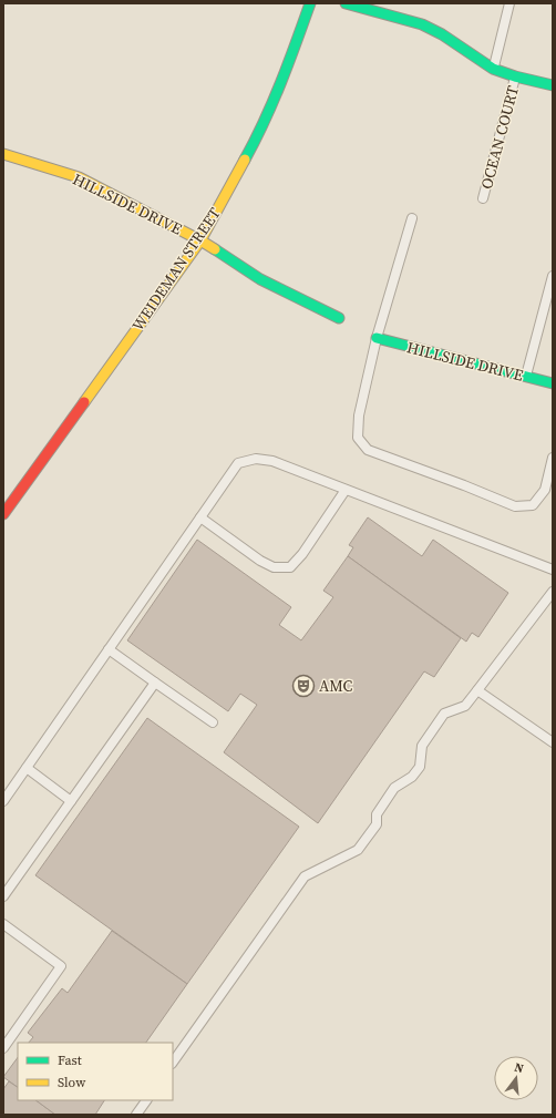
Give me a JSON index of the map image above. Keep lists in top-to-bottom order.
{
  "streets": {
    "street": ["HILLSIDE DRIVE", "WEIDEMAN STREET"],
    "lane": ["OCEAN COURT"]
  },
  "crossings": [
    ["HILLSIDE DRIVE", "WEIDEMAN STREET"]
  ],
  "places": {
    "theatre": ["AMC"]
  },
  "legend": ["Fast", "Slow"],
  "north": "top"
}
